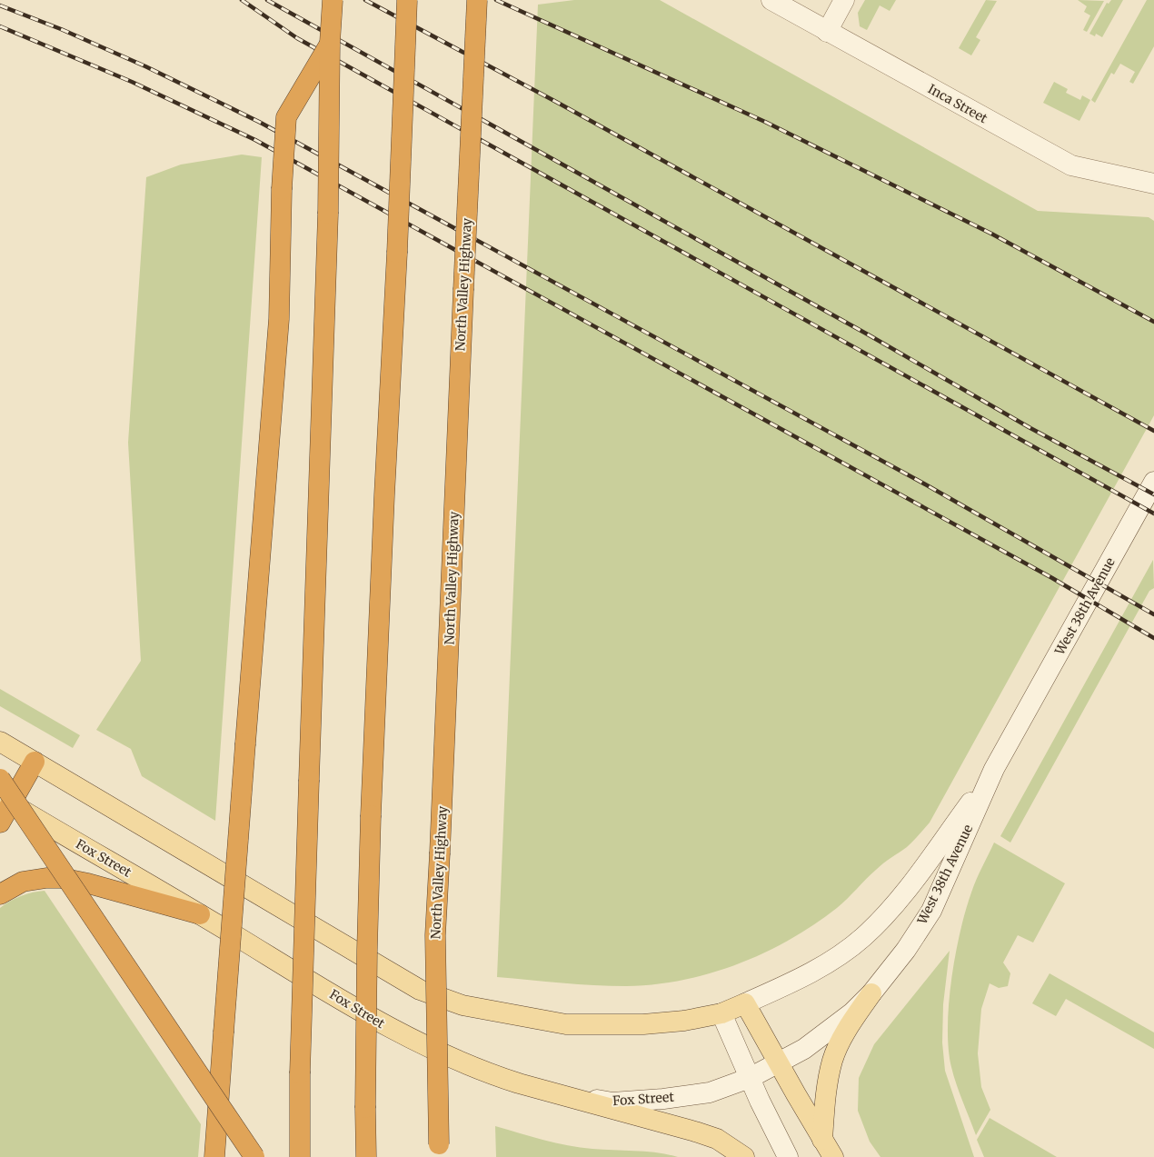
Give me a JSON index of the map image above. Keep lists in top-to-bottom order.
{
  "streets": {
    "highway": ["North Valley Highway"],
    "main road": ["Inca Street", "West 38th Avenue", "Fox Street"]
  },
  "crossings": [
    ["West 38th Avenue", "Fox Street"]
  ]
}
